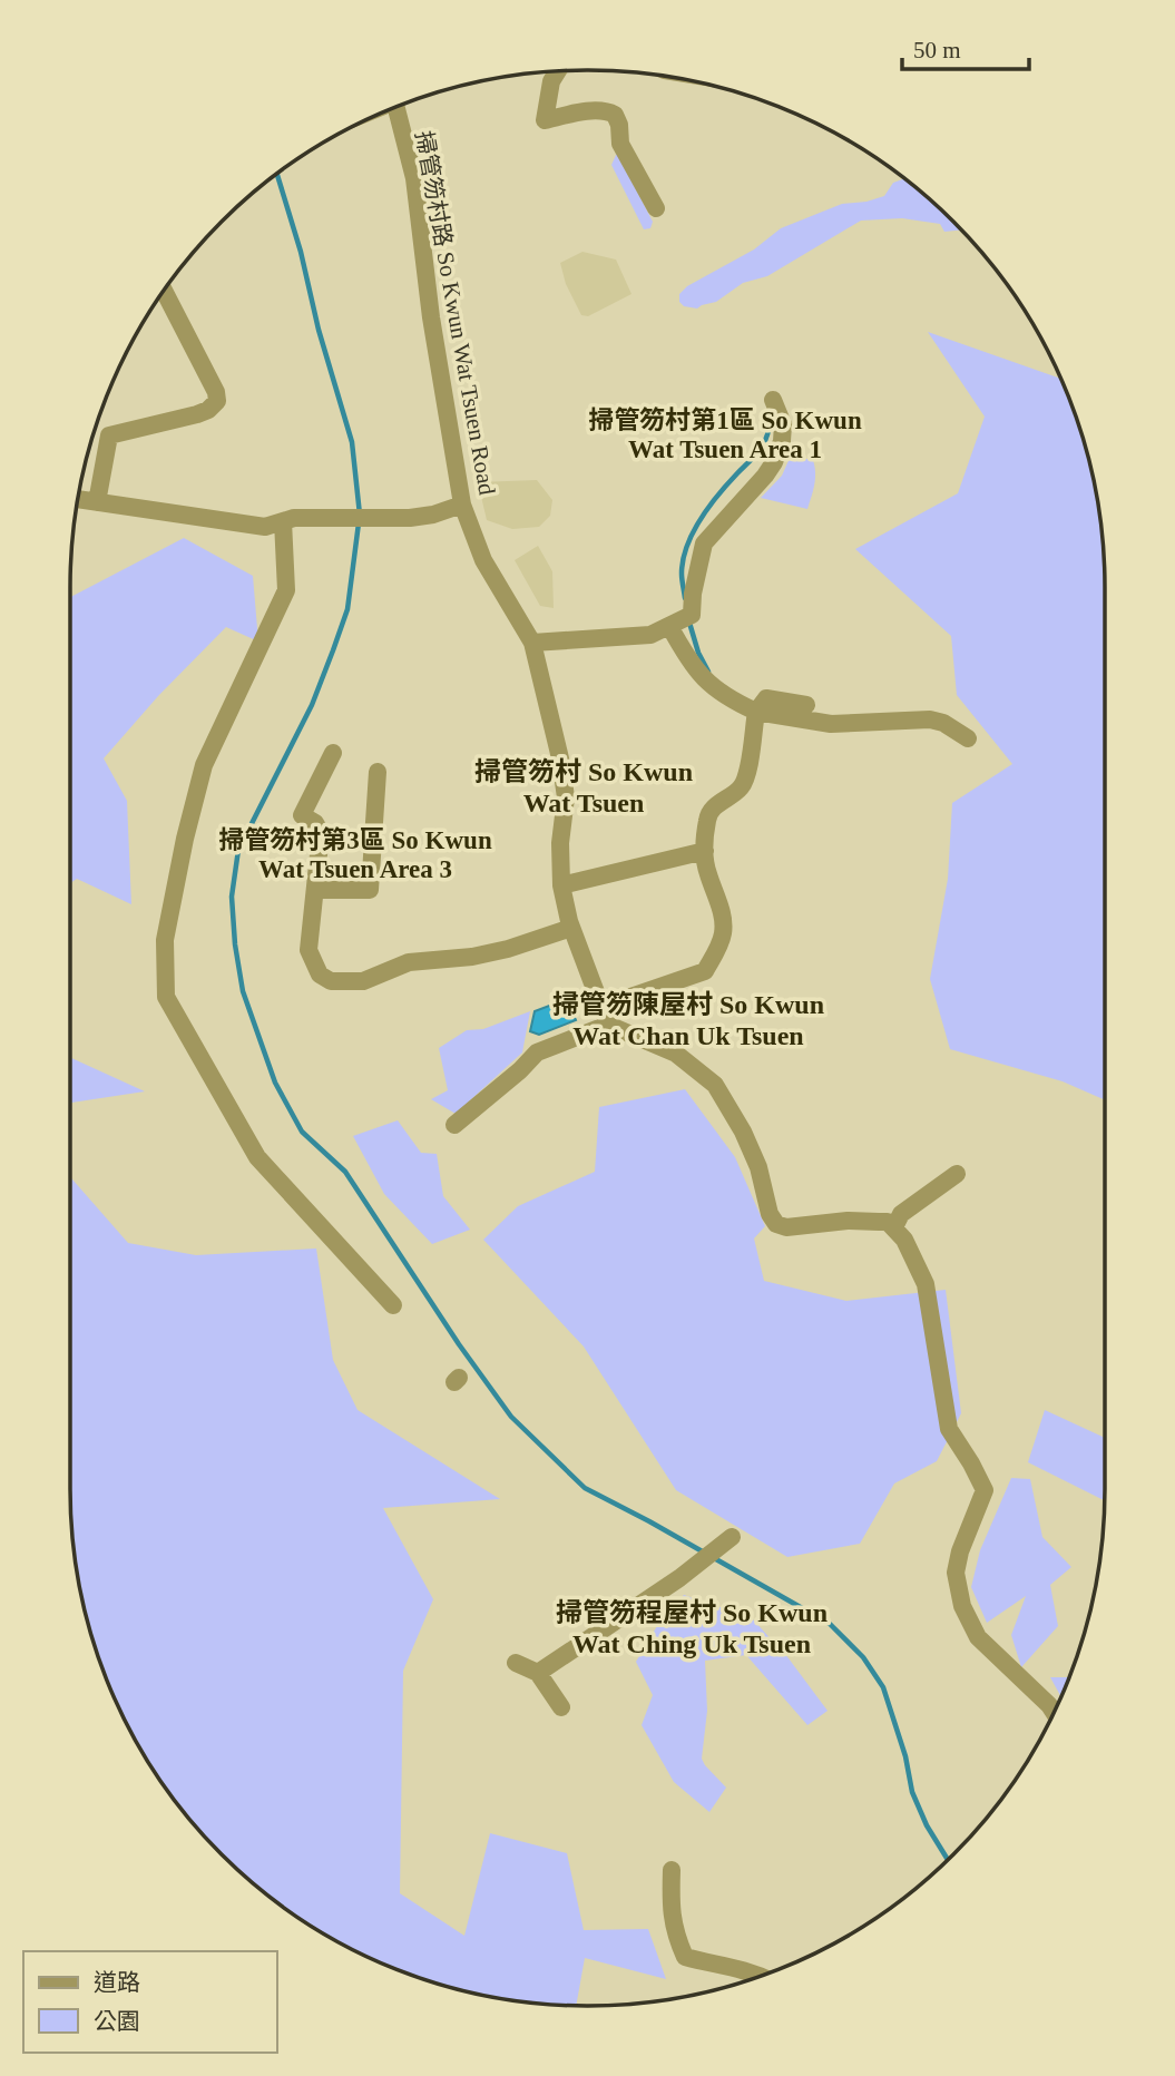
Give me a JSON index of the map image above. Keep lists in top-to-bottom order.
{
  "streets": {
    "street": ["掃管笏村路 So Kwun Wat Tsuen Road"]
  },
  "districts": [
    "掃管笏村第1區 So Kwun Wat Tsuen Area 1",
    "掃管笏村 So Kwun Wat Tsuen",
    "掃管笏村第3區 So Kwun Wat Tsuen Area 3",
    "掃管笏陳屋村 So Kwun Wat Chan Uk Tsuen",
    "掃管笏程屋村 So Kwun Wat Ching Uk Tsuen"
  ],
  "legend": ["道路", "公園"],
  "scale_bar": "50 m"
}
